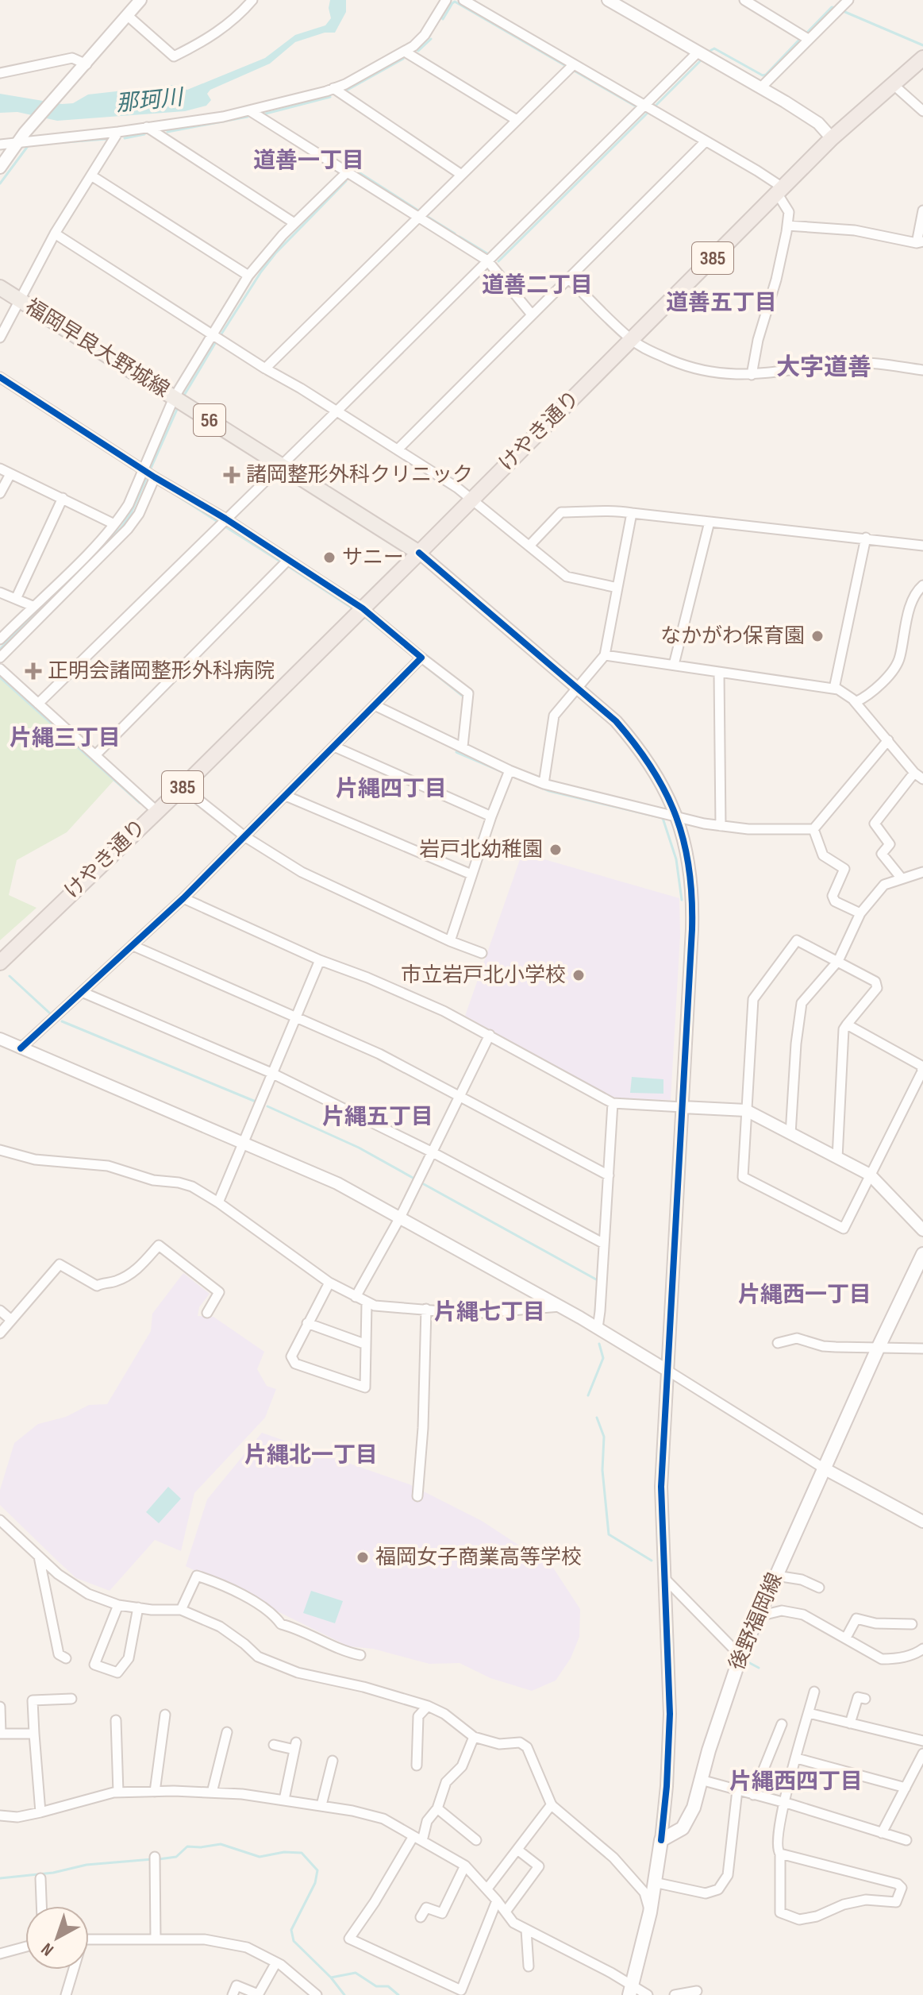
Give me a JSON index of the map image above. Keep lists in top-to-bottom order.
{
  "streets": {
    "highway": ["385", "けやき通り"],
    "main road": ["福岡早良大野城線", "56", "後野福岡線"]
  },
  "crossings": [
    ["385", "けやき通り"],
    ["福岡早良大野城線", "けやき通り"]
  ],
  "districts": [
    "道善一丁目",
    "道善二丁目",
    "道善五丁目",
    "大字道善",
    "片縄三丁目",
    "片縄四丁目",
    "片縄五丁目",
    "片縄西一丁目",
    "片縄七丁目",
    "片縄北一丁目",
    "片縄西四丁目"
  ],
  "water": ["那珂川"],
  "places": {
    "health": ["諸岡整形外科クリニック", "正明会諸岡整形外科病院"],
    "other": [
      "サニー",
      "なかがわ保育園",
      "岩戸北幼稚園",
      "市立岩戸北小学校",
      "福岡女子商業高等学校"
    ]
  },
  "north": "bottom left"
}
